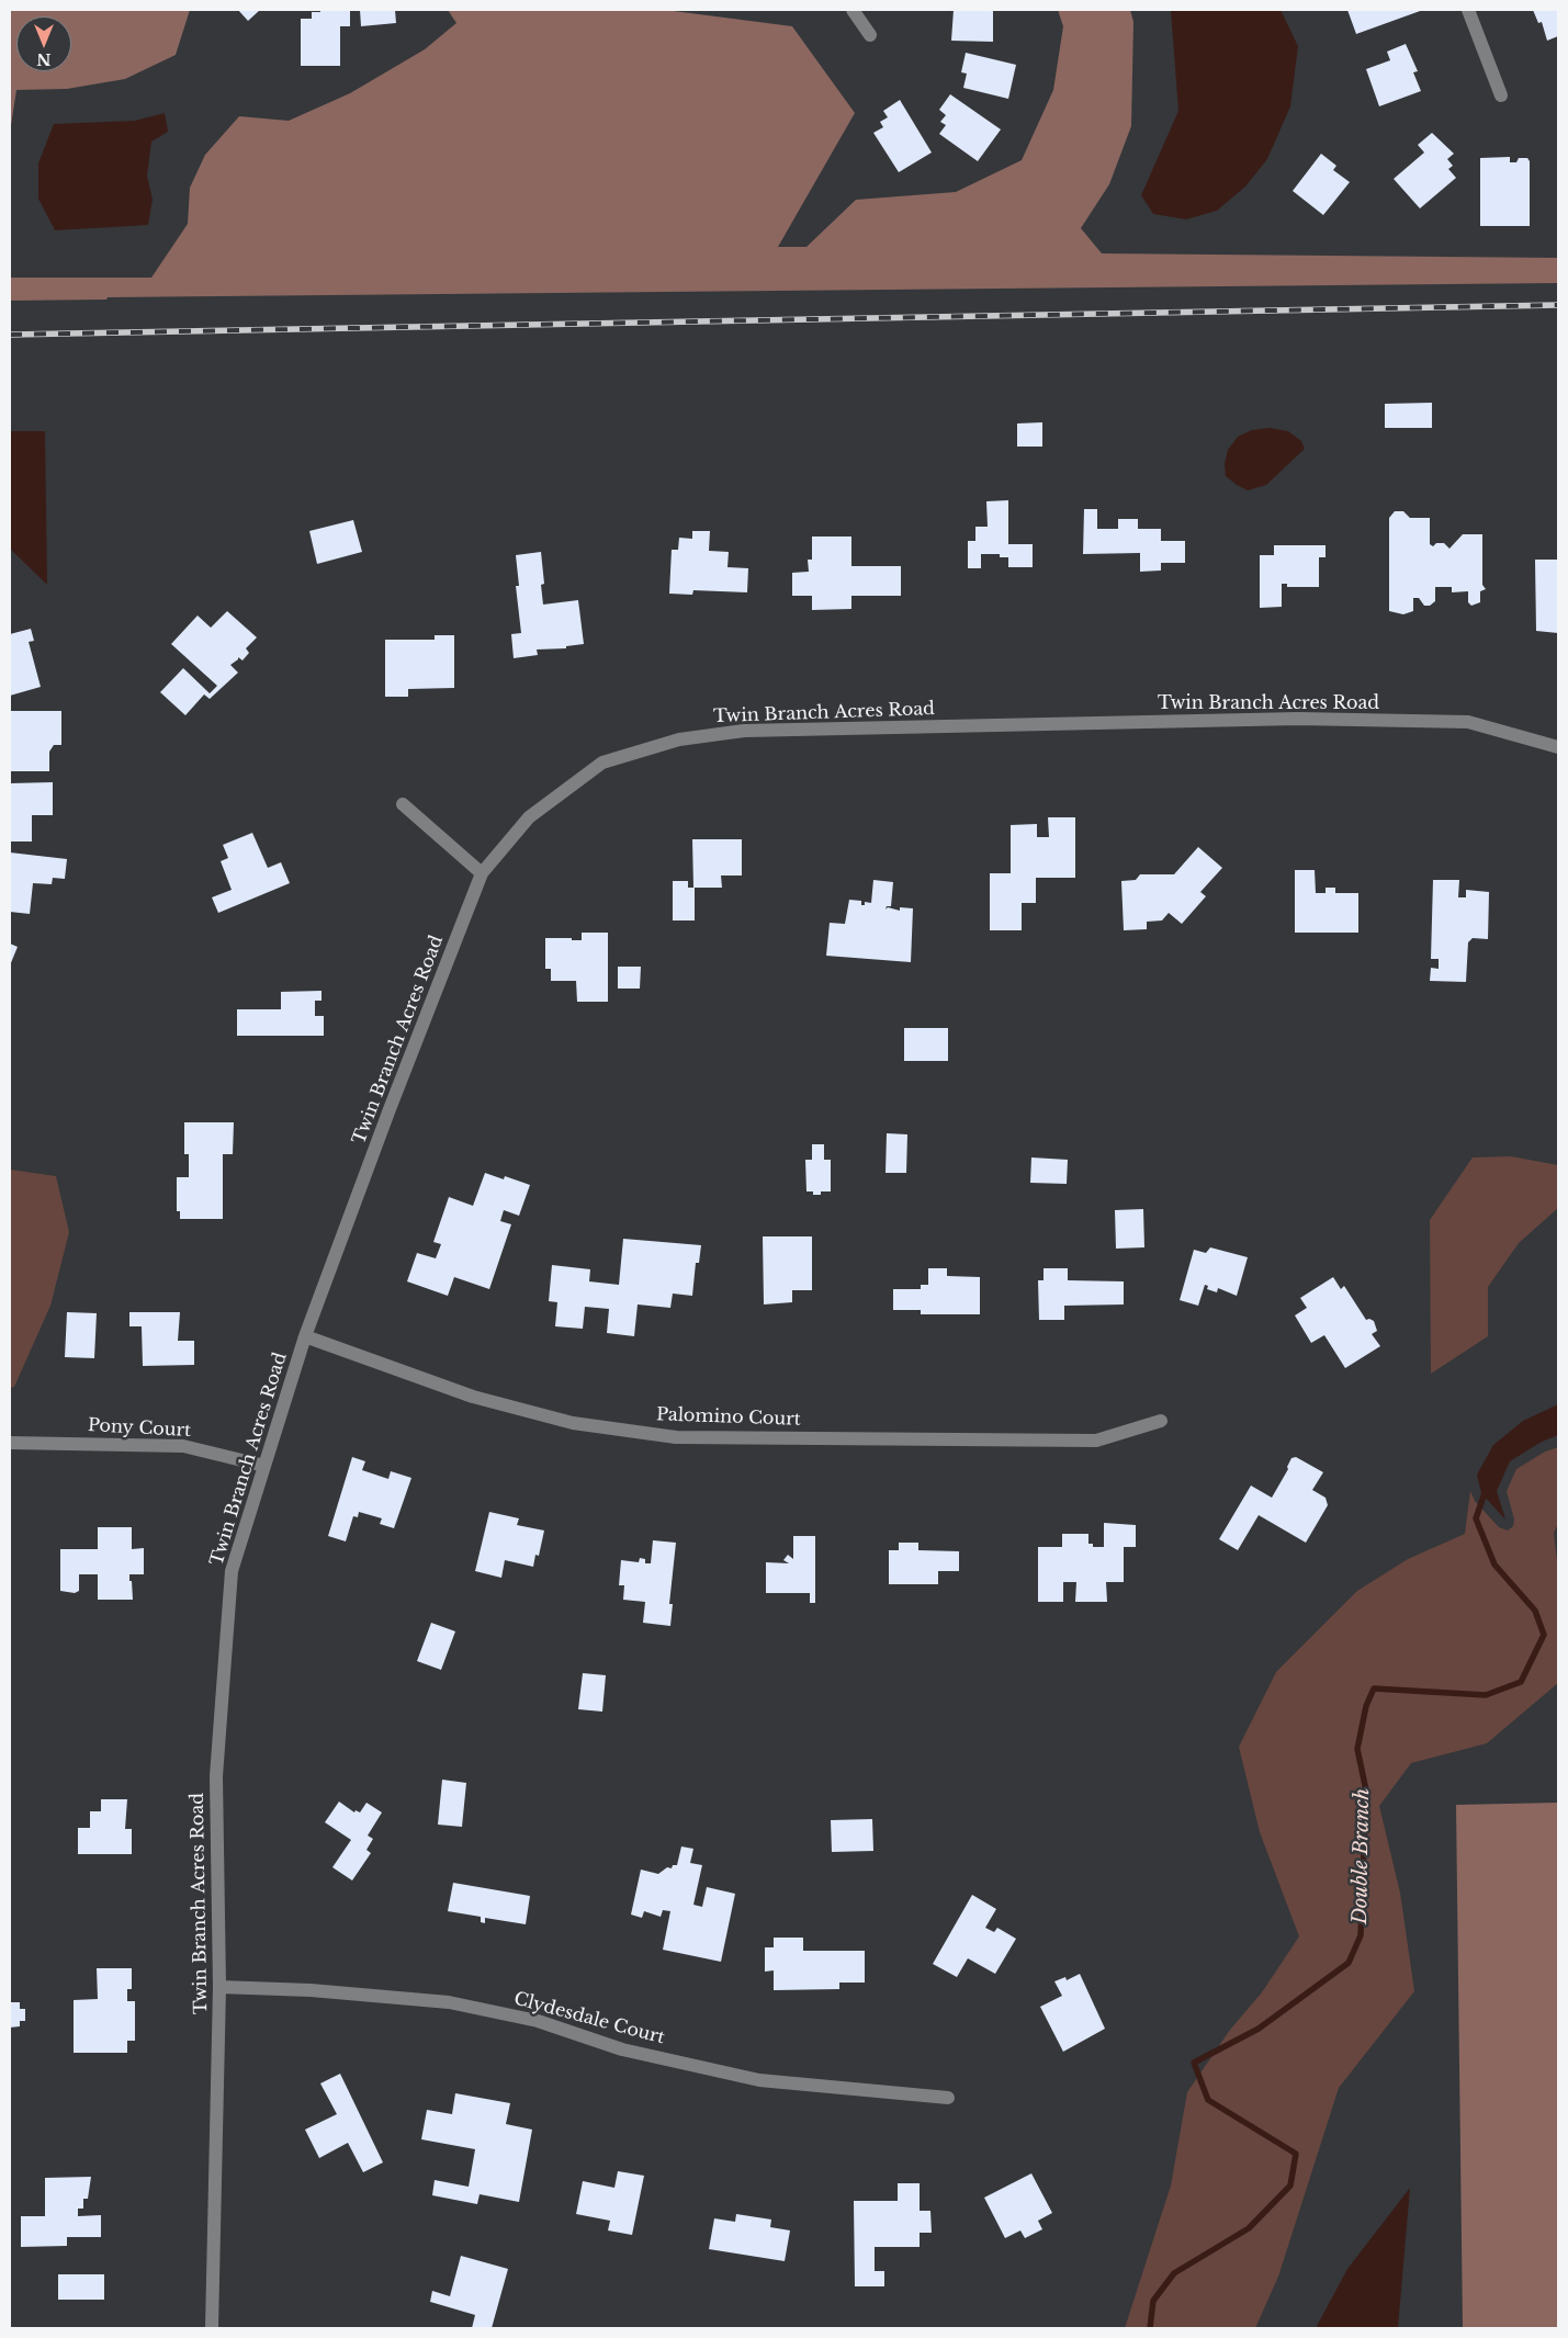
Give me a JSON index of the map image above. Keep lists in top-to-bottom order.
{
  "streets": {
    "street": [
      "Twin Branch Acres Road",
      "Palomino Court",
      "Pony Court",
      "Clydesdale Court"
    ]
  },
  "crossings": [
    ["Twin Branch Acres Road", "Palomino Court"],
    ["Twin Branch Acres Road", "Pony Court"],
    ["Twin Branch Acres Road", "Clydesdale Court"]
  ],
  "water": ["Double Branch"],
  "north": "bottom"
}
